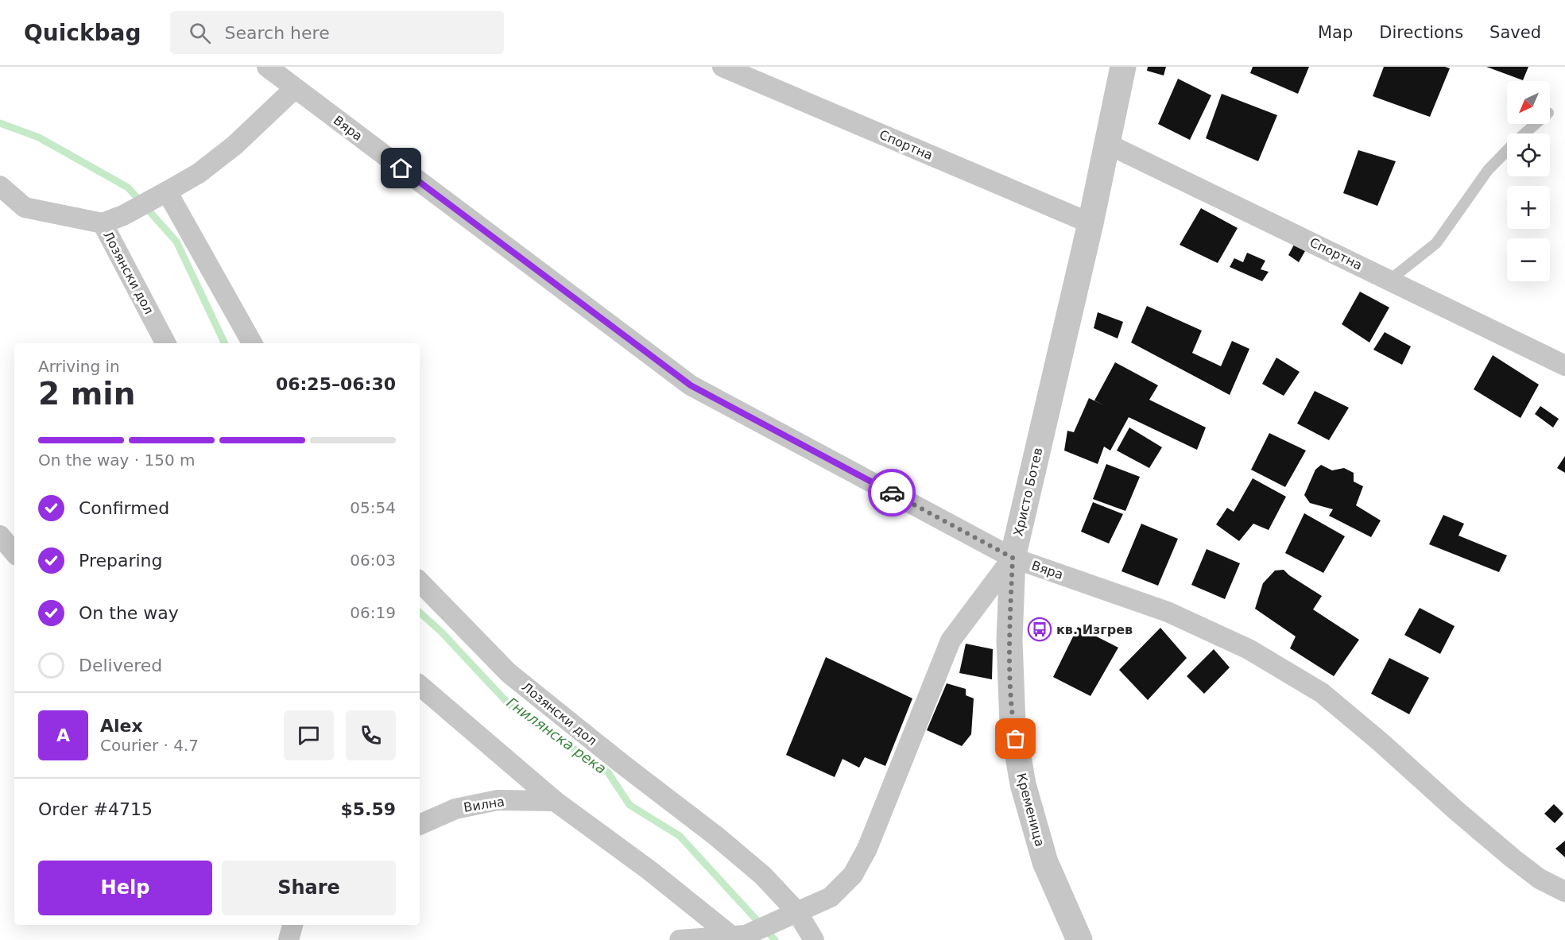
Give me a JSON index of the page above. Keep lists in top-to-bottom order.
{
  "streets": {
    "street": [
      "Вяра",
      "Спортна",
      "Лозянски дол",
      "Христо Ботев",
      "Вилна",
      "Кременица"
    ]
  },
  "crossings": [
    ["Вяра", "Христо Ботев"],
    ["Вяра", "Кременица"],
    ["Спортна", "Христо Ботев"],
    ["Лозянски дол", "Христо Ботев"],
    ["Христо Ботев", "Кременица"]
  ],
  "water": ["Гнилянска река"],
  "places": {
    "bus stop": ["кв. Изгрев"]
  },
  "north": "bottom left",
  "page": {
    "header": "Quickbag",
    "search": "Search here",
    "nav": ["Map", "Directions", "Saved"],
    "map_buttons": ["+", "−"],
    "heading": ["2 min", "Arriving in", "06:25–06:30"],
    "panel": [
      "Alex",
      "Courier · 4.7",
      "Order #4715",
      "$5.59"
    ],
    "bar": "On the way · 150 m",
    "list": [
      ["Confirmed", "05:54"],
      ["Preparing", "06:03"],
      ["On the way", "06:19"],
      "Delivered"
    ],
    "round": "A",
    "buttons": ["Help", "Share"]
  }
}
